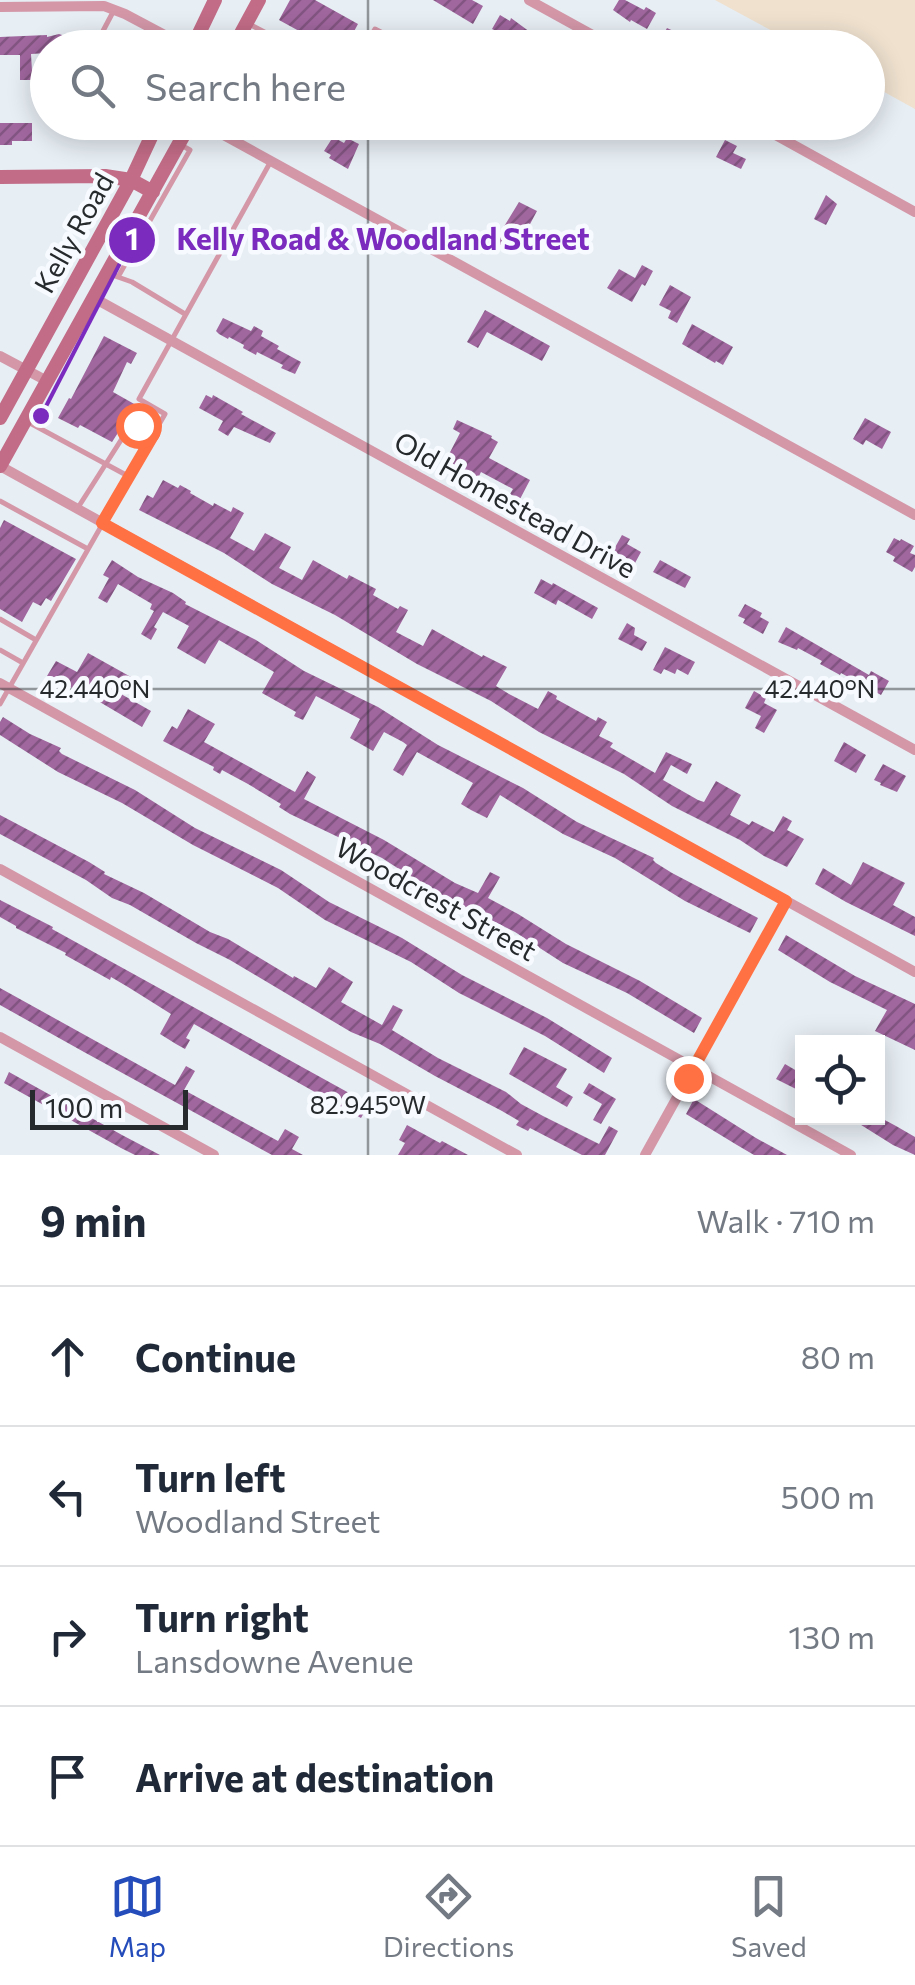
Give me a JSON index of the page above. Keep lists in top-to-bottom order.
{
  "streets": {
    "street": ["Kelly Road", "Old Homestead Drive", "Woodcrest Street"]
  },
  "crossings": [
    ["Kelly Road", "Old Homestead Drive"]
  ],
  "places": ["Kelly Road & Woodland Street"],
  "scale_bar": "100 m",
  "page": {
    "search": "Search here",
    "scale": "100 m",
    "heading": ["9 min", "Walk · 710 m"],
    "list": [
      ["Continue", "80 m"],
      ["Turn left", "Woodland Street", "500 m"],
      ["Turn right", "Lansdowne Avenue", "130 m"],
      "Arrive at destination"
    ],
    "nav": ["Map", "Directions", "Saved"]
  },
  "coordinates": ["42.440°N", "82.945°W"]
}
